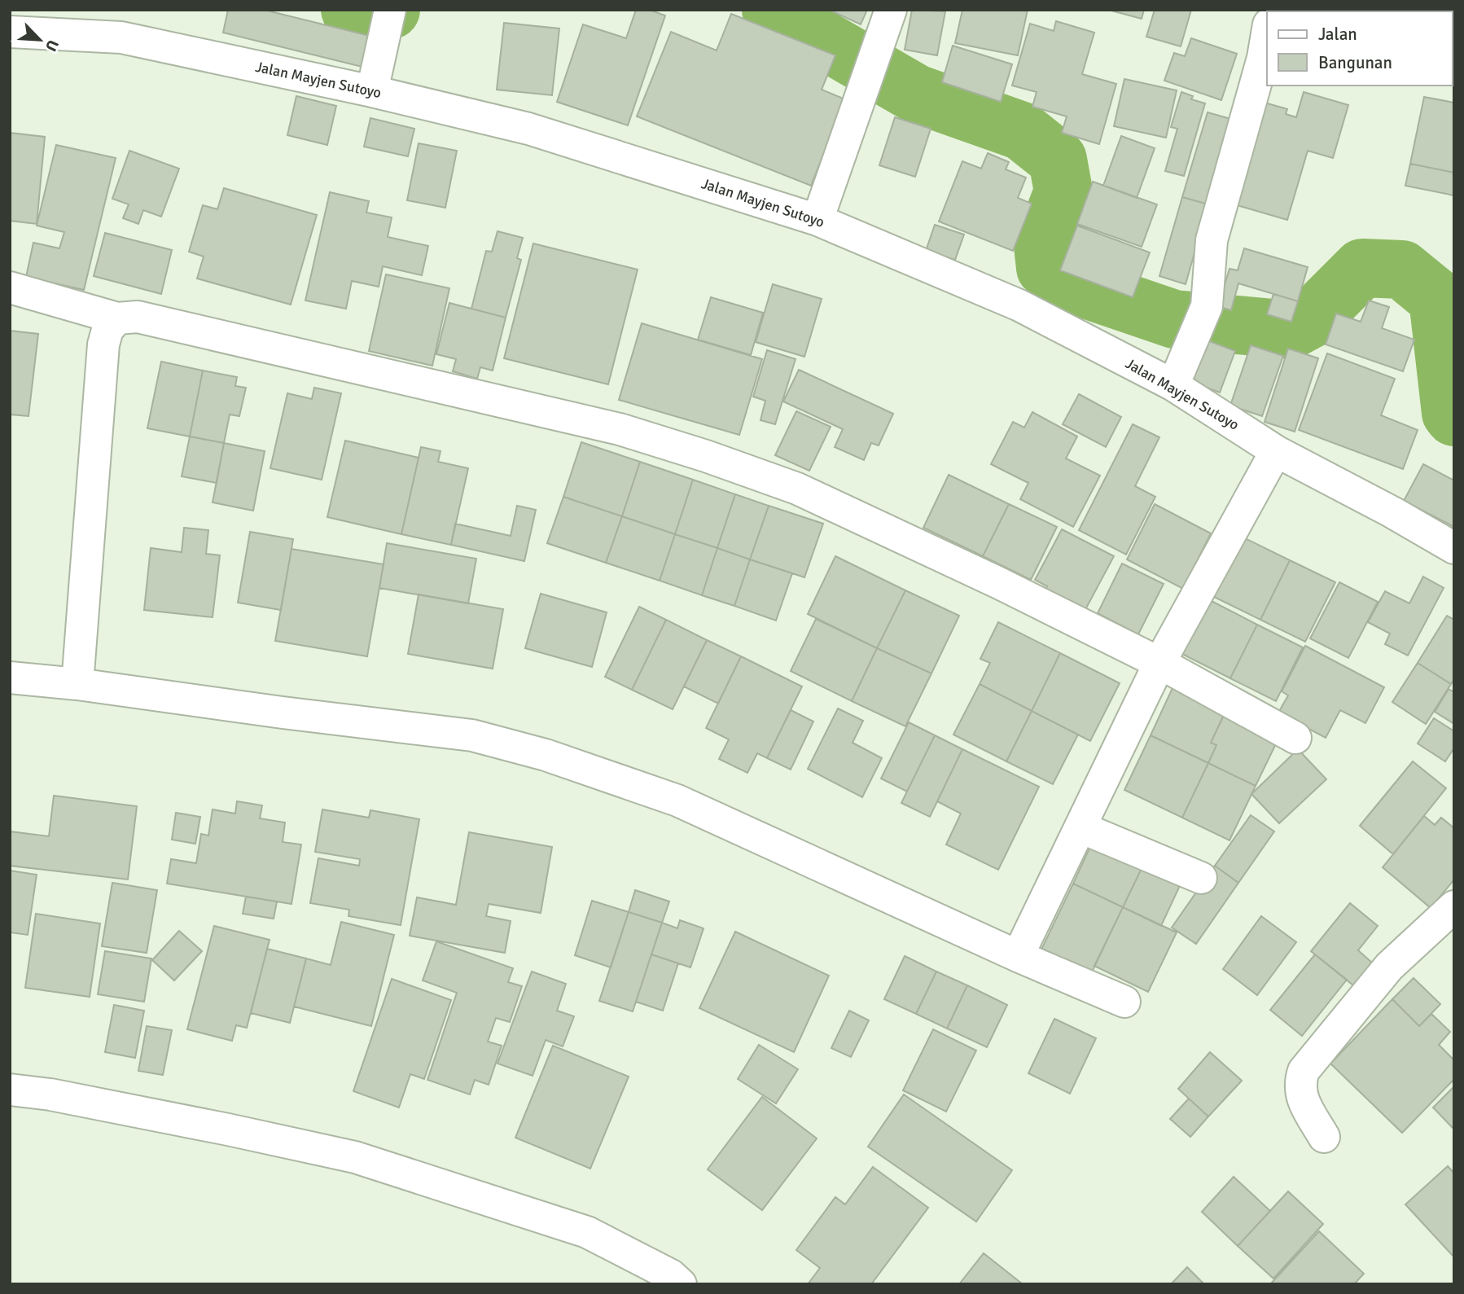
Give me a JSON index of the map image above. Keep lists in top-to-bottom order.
{
  "streets": {
    "street": ["Jalan Mayjen Sutoyo"]
  },
  "legend": ["Jalan", "Bangunan"],
  "north": "bottom right"
}
